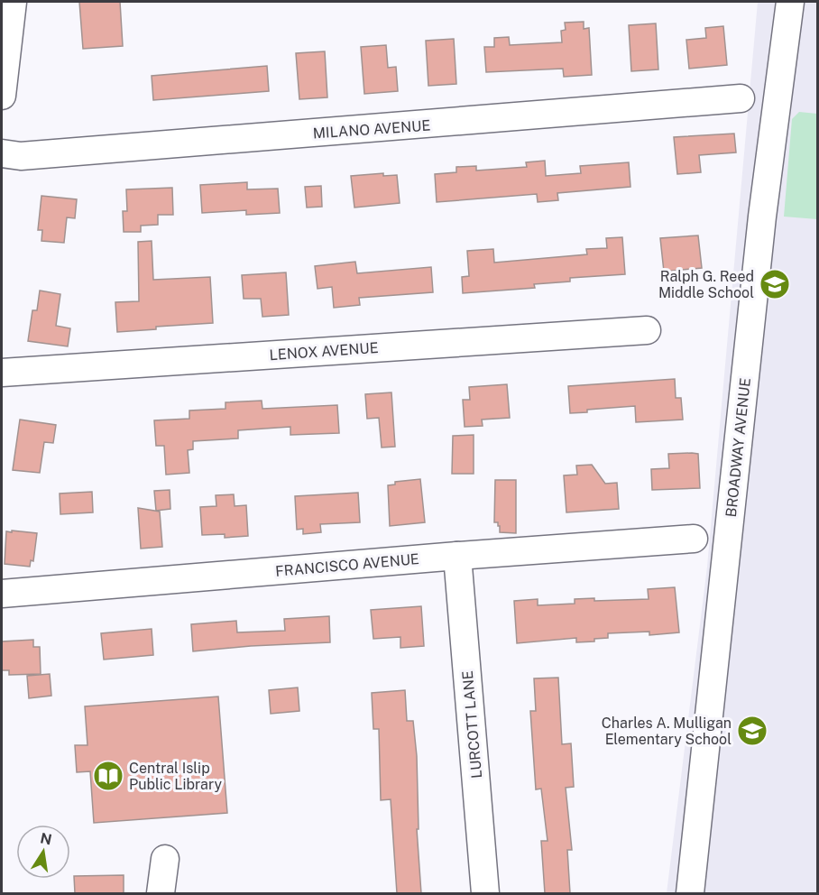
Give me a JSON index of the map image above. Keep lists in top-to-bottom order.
{
  "streets": {
    "street": [
      "MILANO AVENUE",
      "LENOX AVENUE",
      "BROADWAY AVENUE",
      "FRANCISCO AVENUE",
      "LURCOTT LANE"
    ]
  },
  "crossings": [
    ["FRANCISCO AVENUE", "LURCOTT LANE"]
  ],
  "places": {
    "school or university": ["Ralph G. Reed Middle School", "Charles A. Mulligan Elementary School"],
    "library": ["Central Islip Public Library"]
  },
  "north": "top"
}
